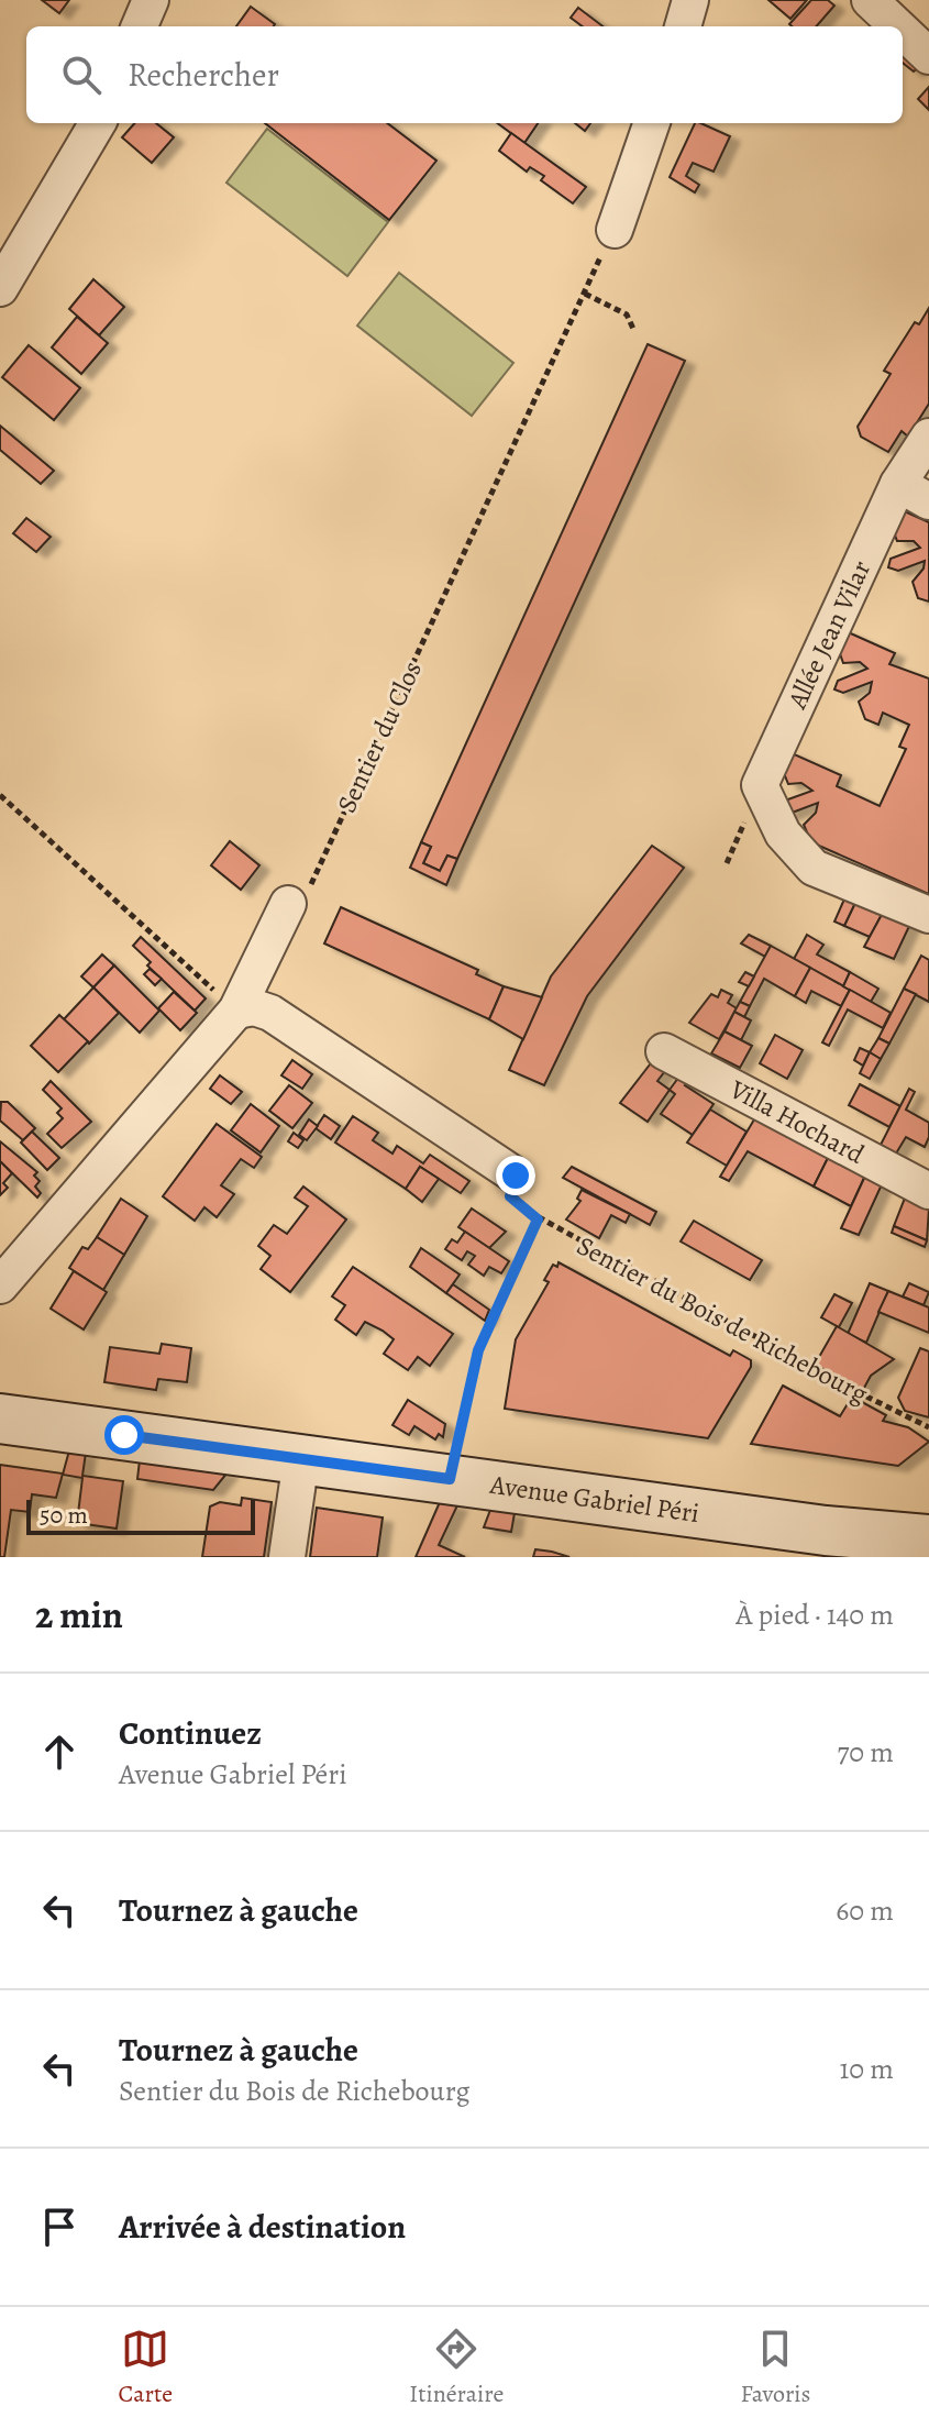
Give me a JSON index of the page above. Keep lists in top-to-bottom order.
{
  "streets": {
    "street": ["Allée Jean Vilar", "Villa Hochard", "Avenue Gabriel Péri"],
    "path": ["Sentier du Clos", "Sentier du Bois de Richebourg"]
  },
  "scale_bar": "50 m",
  "page": {
    "search": "Rechercher",
    "scale": "50 m",
    "heading": ["2 min", "À pied · 140 m"],
    "list": [
      ["Continuez", "Avenue Gabriel Péri", "70 m"],
      ["Tournez à gauche", "60 m"],
      ["Tournez à gauche", "Sentier du Bois de Richebourg", "10 m"],
      "Arrivée à destination"
    ],
    "nav": ["Carte", "Itinéraire", "Favoris"]
  }
}
